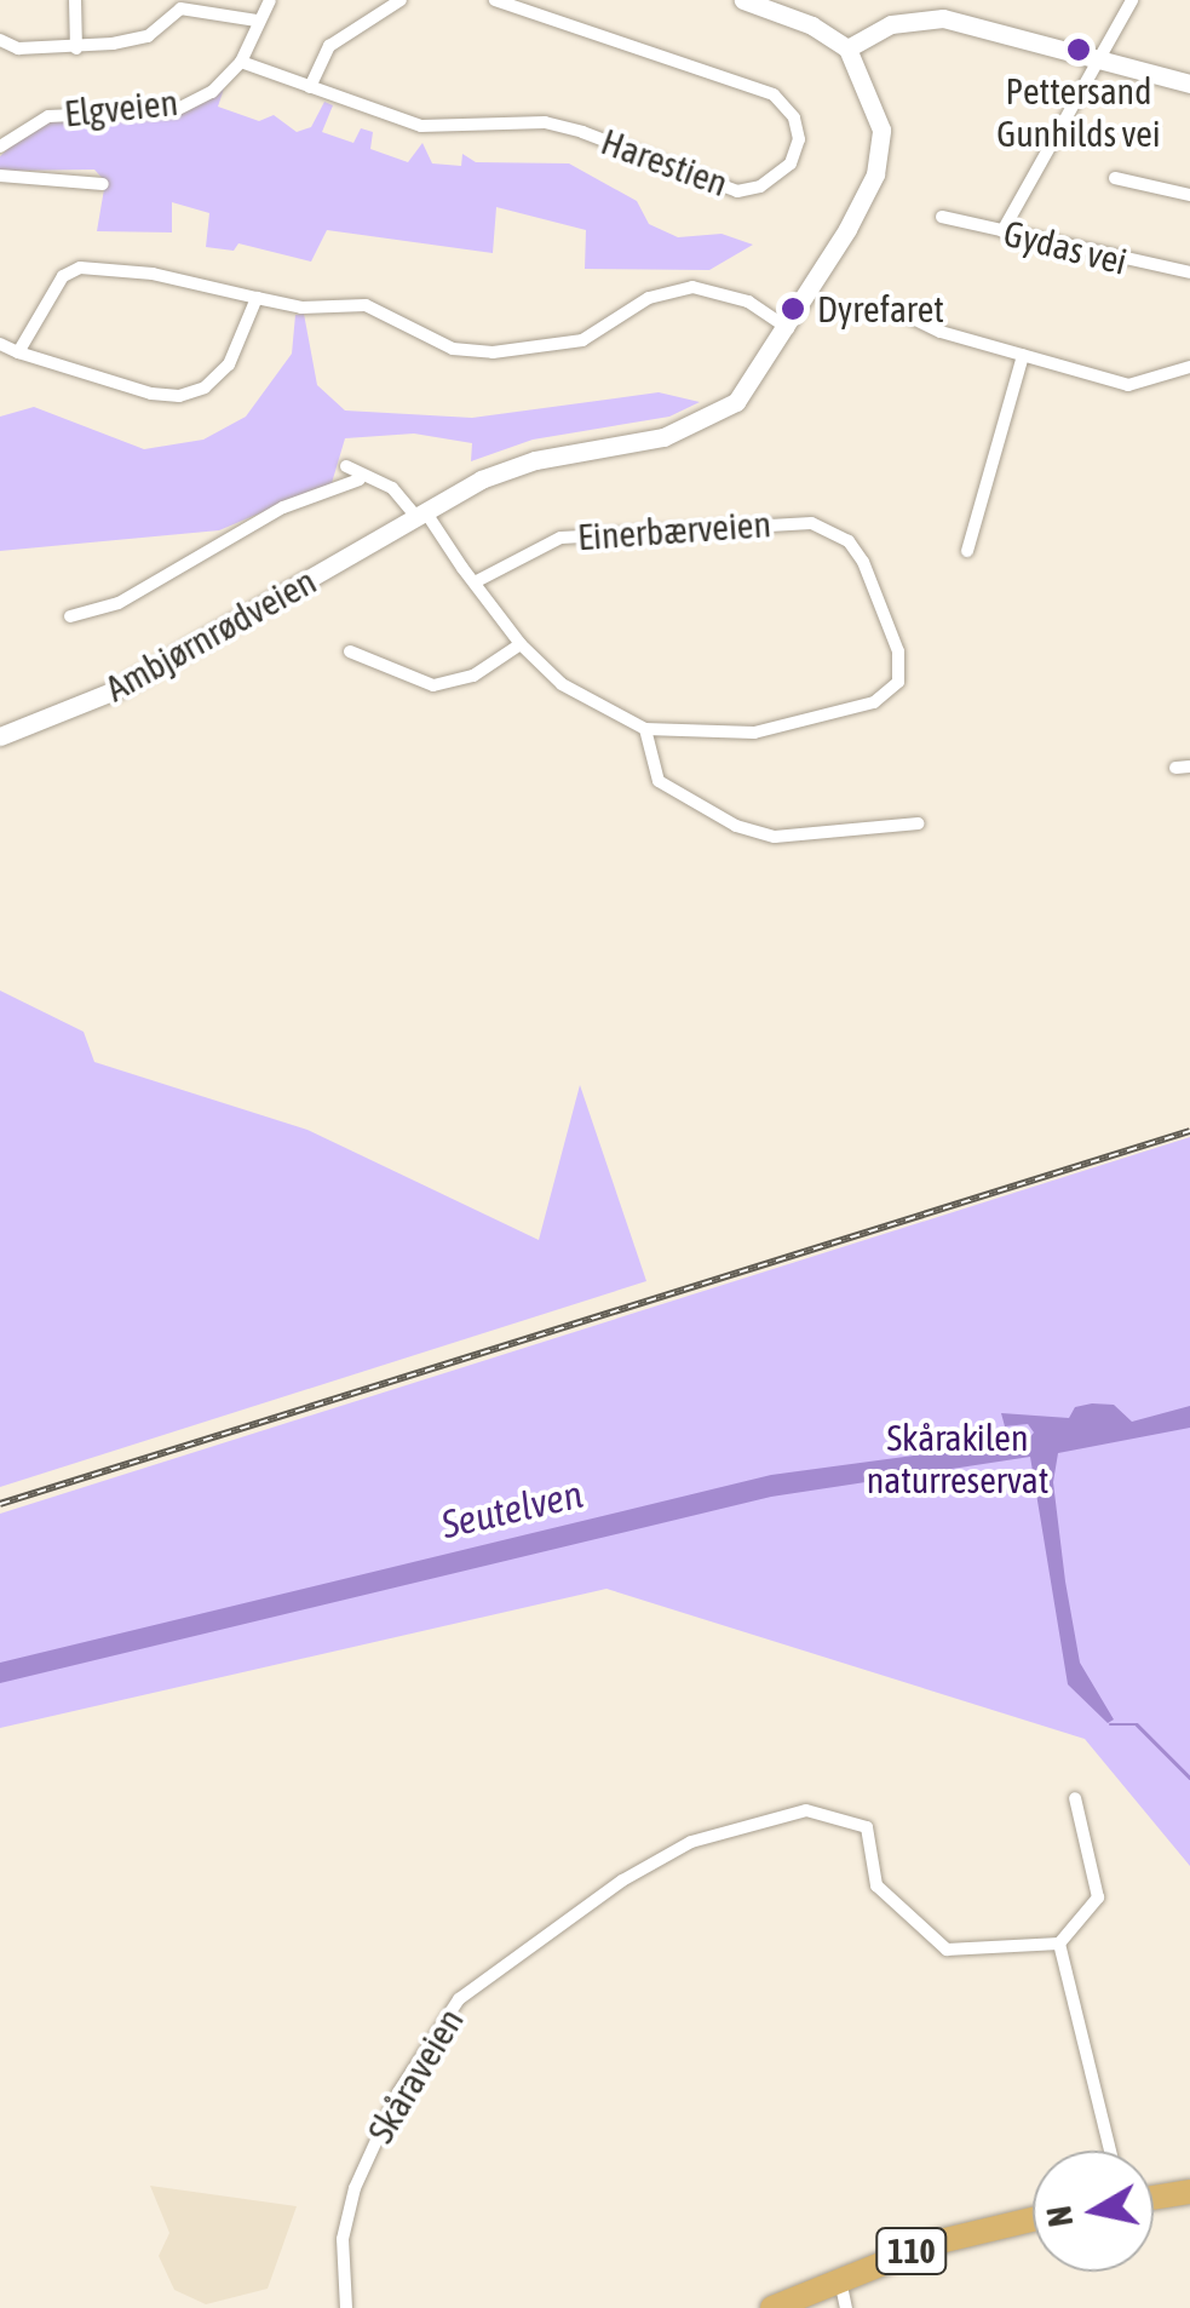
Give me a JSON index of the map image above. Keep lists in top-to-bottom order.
{
  "streets": {
    "highway": ["110"],
    "street": [
      "Elgveien",
      "Harestien",
      "Gydas vei",
      "Einerbærveien",
      "Ambjørnrødveien",
      "Skåraveien"
    ]
  },
  "crossings": [
    ["Elgveien", "Harestien"]
  ],
  "water": ["Seutelven"],
  "parks": ["Skårakilen naturreservat"],
  "places": ["Pettersand Gunhilds vei", "Dyrefaret"],
  "north": "left"
}
